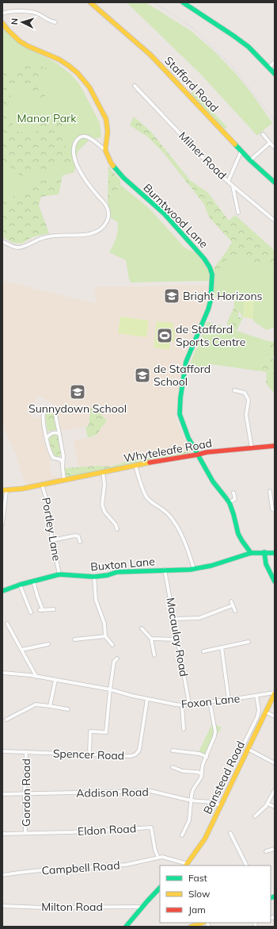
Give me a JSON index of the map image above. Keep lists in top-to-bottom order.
{
  "streets": {
    "street": [
      "Stafford Road",
      "Milner Road",
      "Burntwood Lane",
      "Whyteleafe Road",
      "Portley Lane",
      "Buxton Lane",
      "Macaulay Road",
      "Foxon Lane",
      "Spencer Road",
      "Banstead Road",
      "Gordon Road",
      "Addison Road",
      "Eldon Road",
      "Campbell Road",
      "Milton Road"
    ]
  },
  "crossings": [
    ["Burntwood Lane", "Whyteleafe Road"],
    ["Burntwood Lane", "Buxton Lane"],
    ["Whyteleafe Road", "Portley Lane"],
    ["Portley Lane", "Buxton Lane"],
    ["Buxton Lane", "Macaulay Road"],
    ["Macaulay Road", "Foxon Lane"],
    ["Foxon Lane", "Spencer Road"],
    ["Foxon Lane", "Banstead Road"],
    ["Spencer Road", "Gordon Road"],
    ["Banstead Road", "Addison Road"],
    ["Gordon Road", "Addison Road"],
    ["Gordon Road", "Eldon Road"],
    ["Eldon Road", "Campbell Road"]
  ],
  "parks": ["Manor Park"],
  "places": {
    "school or university": ["Bright Horizons", "de Stafford School", "Sunnydown School"],
    "sports": ["de Stafford Sports Centre"]
  },
  "legend": ["Fast", "Slow", "Jam"],
  "north": "left"
}
